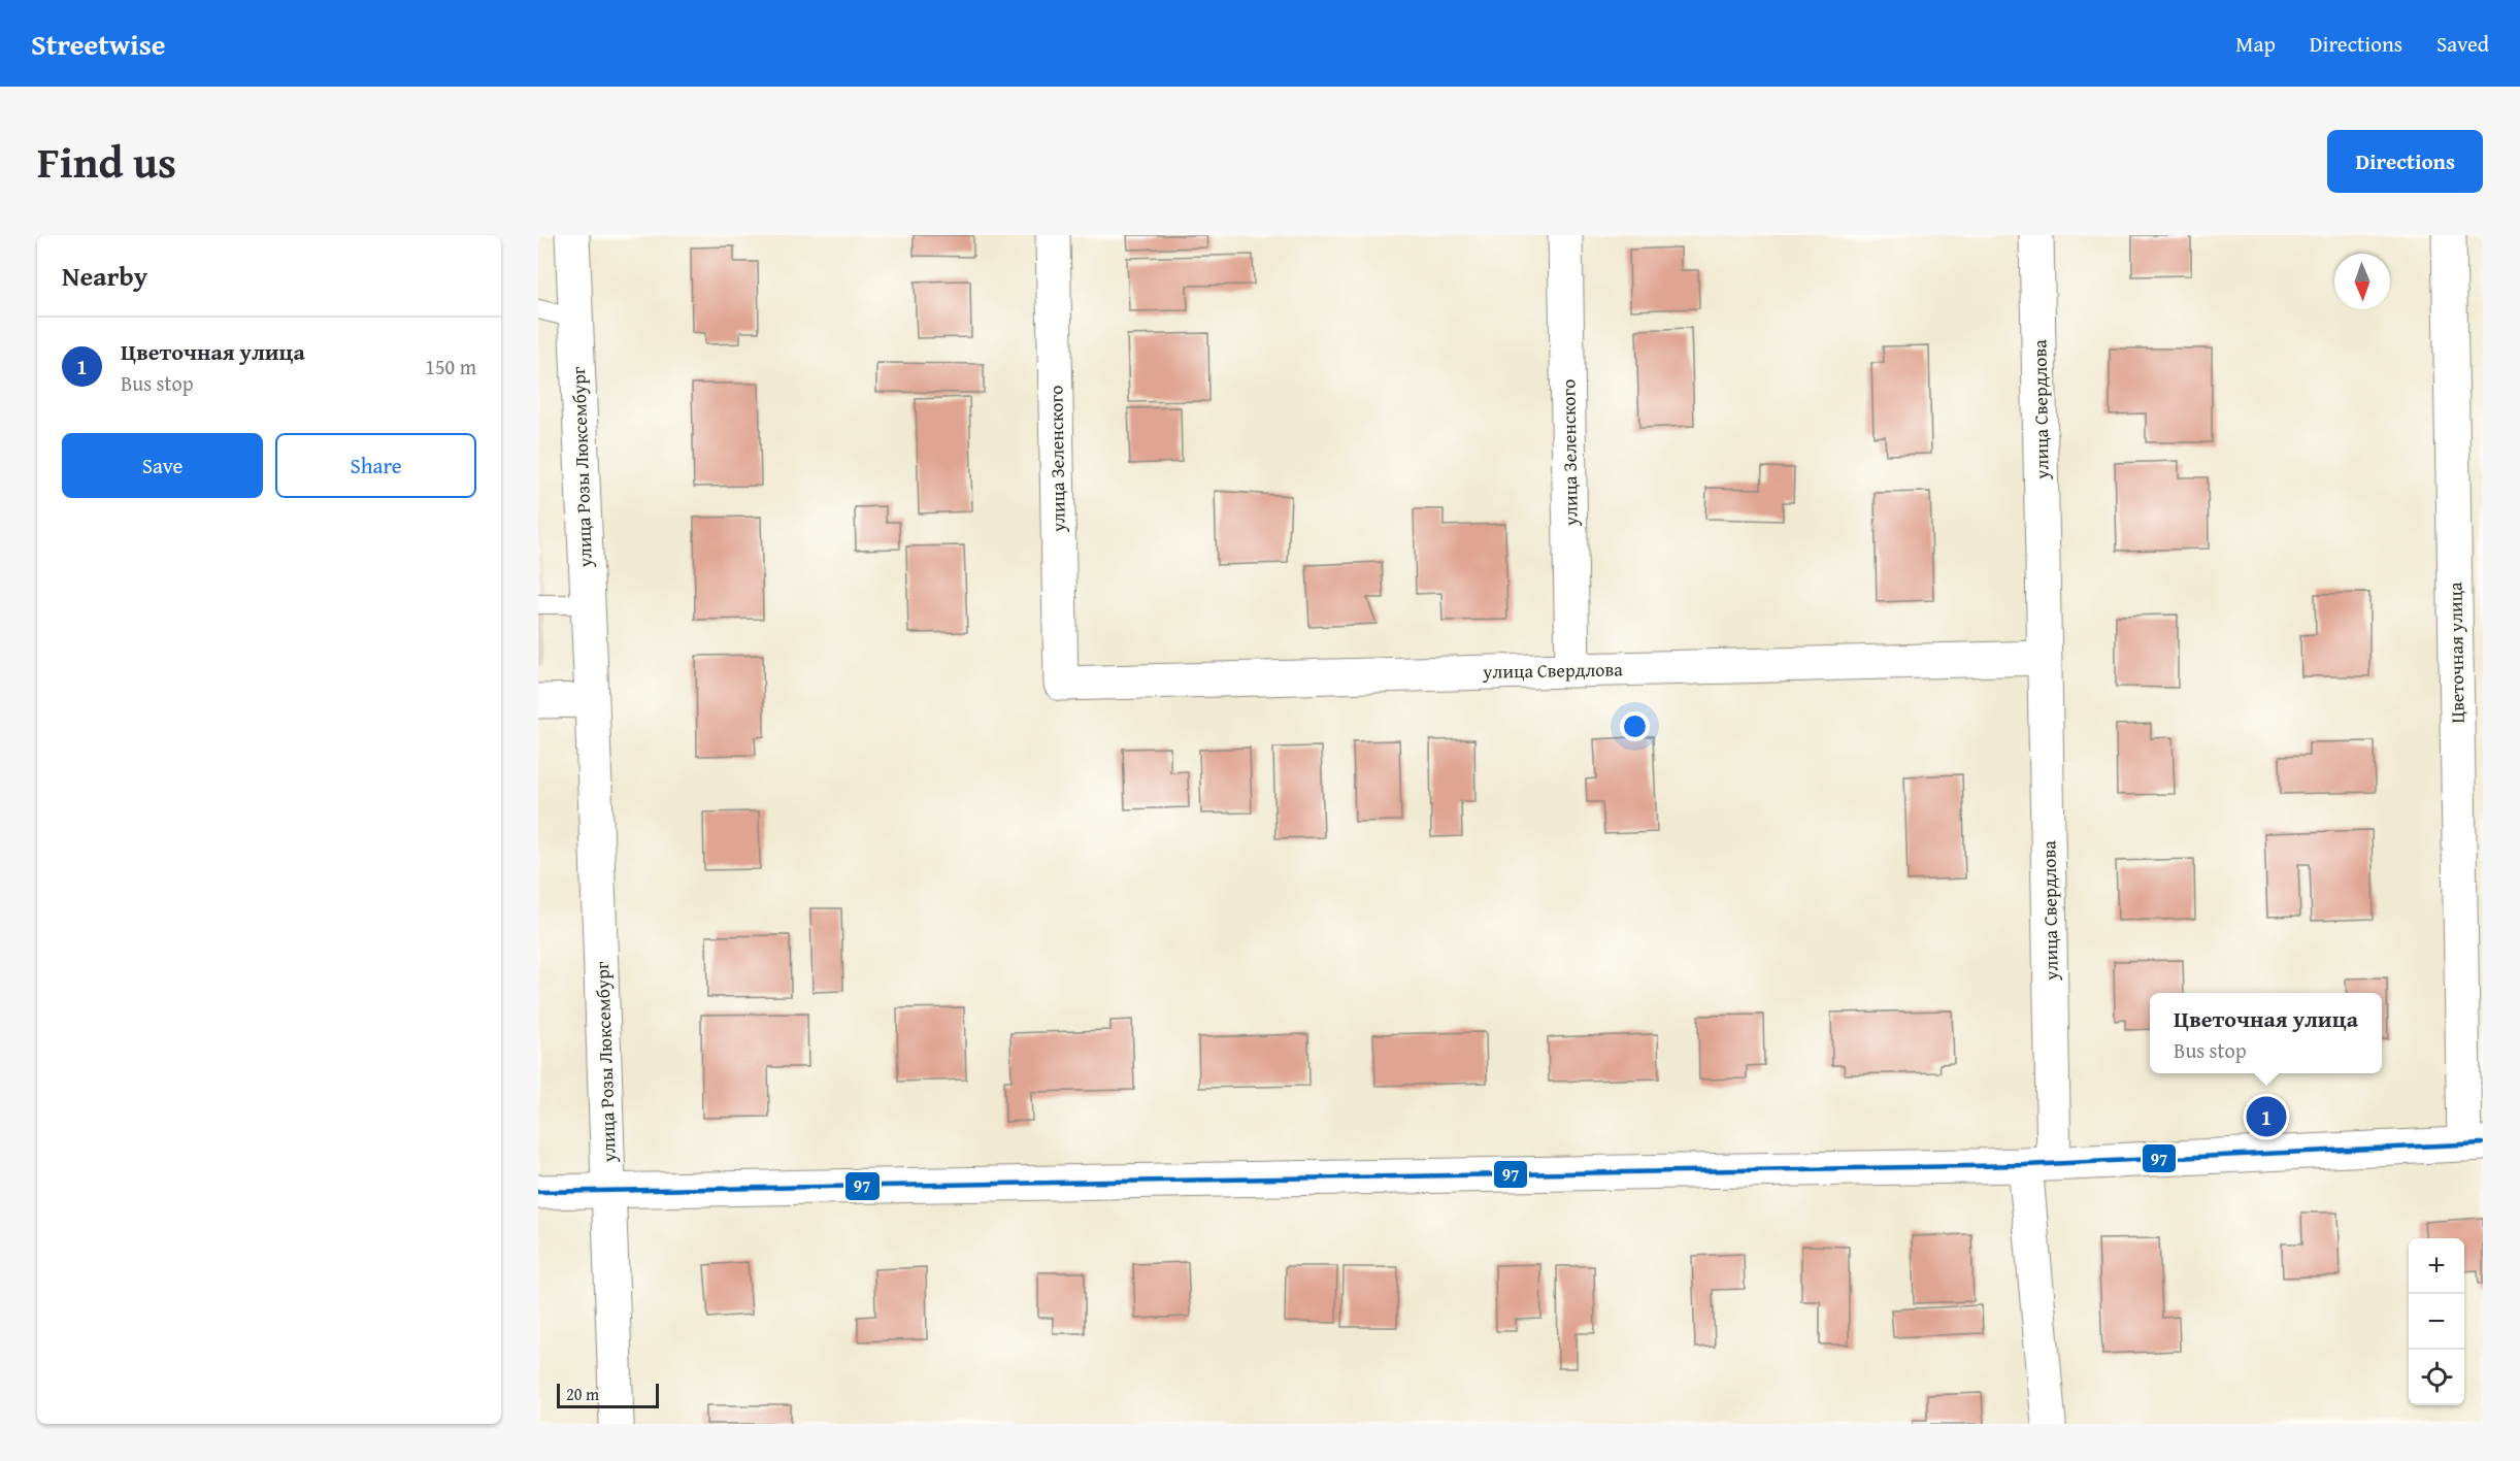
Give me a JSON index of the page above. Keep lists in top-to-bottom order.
{
  "streets": {
    "street": [
      "улица Свердлова",
      "улица Зеленского",
      "улица Розы Люксембург",
      "Цветочная улица"
    ]
  },
  "crossings": [
    ["улица Свердлова", "улица Зеленского"]
  ],
  "lines": ["transit line 97"],
  "scale_bar": "20 m",
  "north": "bottom",
  "page": {
    "header": "Streetwise",
    "nav": ["Map", "Directions", "Saved"],
    "title": "Find us",
    "buttons": [
      "Directions",
      ["Save", "Share"]
    ],
    "heading": "Nearby",
    "list": [
      {
        "mark": "1",
        "name": "Цветочная улица",
        "note": "Bus stop",
        "value": "150 m"
      }
    ],
    "popup": ["Цветочная улица", "Bus stop"],
    "pins": "1",
    "map_buttons": ["+", "−"],
    "scale": "20 m"
  }
}
